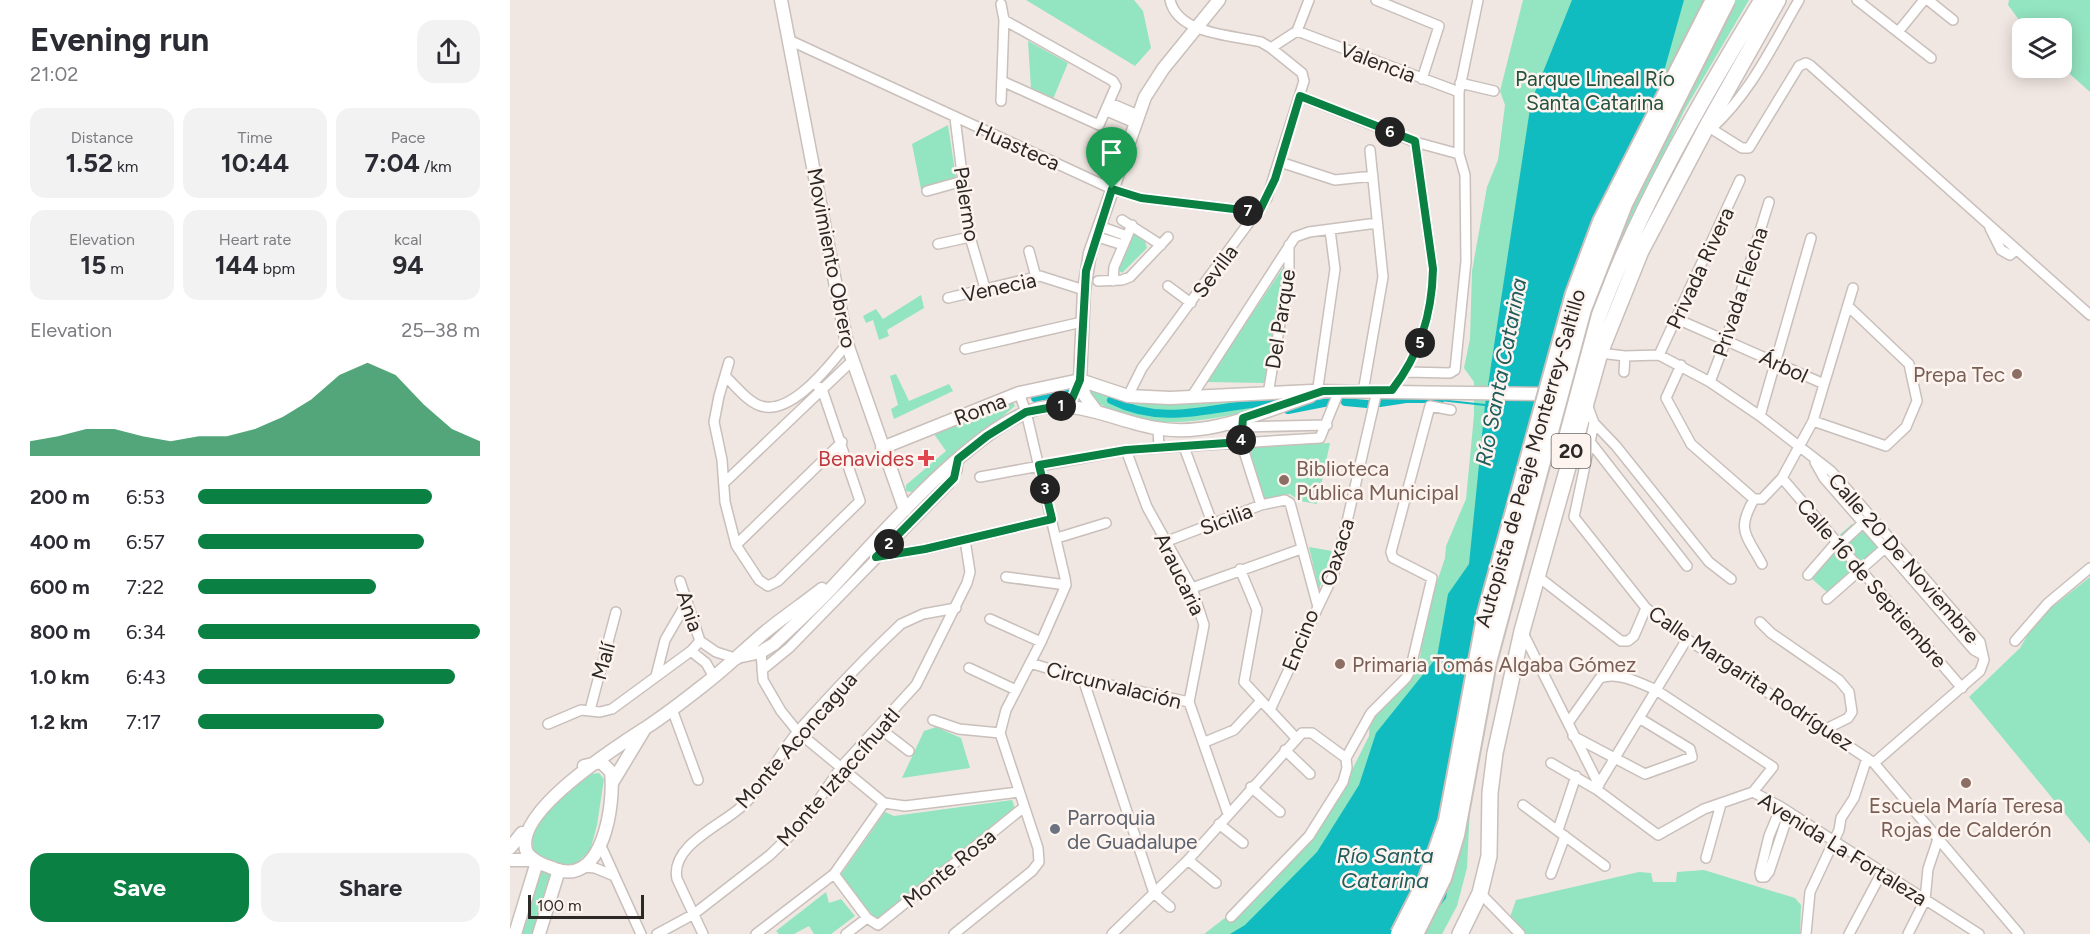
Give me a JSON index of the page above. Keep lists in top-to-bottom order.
{
  "streets": {
    "highway": ["Autopista de Peaje Monterrey-Saltillo"],
    "main road": ["20"],
    "street": [
      "Valencia",
      "Huasteca",
      "Palermo",
      "Movimiento Obrero",
      "Privada Rivera",
      "Sevilla",
      "Venecia",
      "Privada Flecha",
      "Del Parque",
      "Árbol",
      "Roma",
      "Sicilia",
      "Oaxaca",
      "Calle 20 De Noviembre",
      "Araucaria",
      "Calle 16 de Septiembre",
      "Ania",
      "Encino",
      "Malí",
      "Calle Margarita Rodríguez",
      "Circunvalación",
      "Monte Aconcagua",
      "Monte Iztaccíhuatl",
      "Avenida La Fortaleza",
      "Monte Rosa"
    ]
  },
  "crossings": [
    ["Huasteca", "Palermo"],
    ["Huasteca", "Movimiento Obrero"],
    ["Huasteca", "Sevilla"],
    ["Palermo", "Venecia"],
    ["Movimiento Obrero", "Roma"],
    ["Privada Rivera", "Árbol"],
    ["Privada Flecha", "Árbol"],
    ["Sicilia", "Araucaria"],
    ["Sicilia", "Encino"],
    ["Oaxaca", "Encino"],
    ["Araucaria", "Circunvalación"],
    ["Monte Aconcagua", "Monte Iztaccíhuatl"]
  ],
  "water": ["Río Santa Catarina"],
  "parks": ["Parque Lineal Río Santa Catarina"],
  "places": {
    "other": [
      "Prepa Tec",
      "Biblioteca Pública Municipal",
      "Primaria Tomás Algaba Gómez",
      "Escuela María Teresa Rojas de Calderón",
      "Parroquia de Guadalupe"
    ],
    "health": ["Benavides"]
  },
  "scale_bar": "100 m",
  "page": {
    "heading": ["Evening run", "21:02"],
    "stats": [
      ["Distance", "1.52 km"],
      ["Time", "10:44"],
      ["Pace", "7:04 /km"],
      ["Elevation", "15 m"],
      ["Heart rate", "144 bpm"],
      ["kcal", "94"]
    ],
    "pins": [
      "6",
      "7",
      "5",
      "1",
      "4",
      "3",
      "2"
    ],
    "chart": ["Elevation", "25–38 m"],
    "list": [
      {
        "name": "200 m",
        "note": "6:53"
      },
      {
        "name": "400 m",
        "note": "6:57"
      },
      {
        "name": "600 m",
        "note": "7:22"
      },
      {
        "name": "800 m",
        "note": "6:34"
      },
      {
        "name": "1.0 km",
        "note": "6:43"
      },
      {
        "name": "1.2 km",
        "note": "7:17"
      }
    ],
    "buttons": ["Save", "Share"],
    "scale": "100 m"
  }
}
